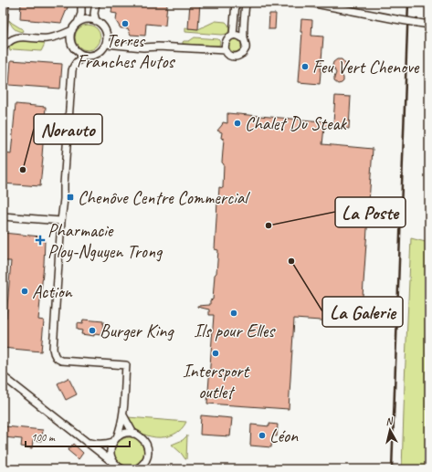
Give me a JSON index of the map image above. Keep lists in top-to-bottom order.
{
  "places": {
    "other": [
      "Terres Franches Autos",
      "Feu Vert Chenove",
      "Chalet Du Steak",
      "Norauto",
      "La Poste",
      "La Galerie",
      "Action",
      "Ils pour Elles",
      "Burger King",
      "Intersport outlet",
      "Léon"
    ],
    "transit": ["Chenôve Centre Commercial"],
    "health": ["Pharmacie Ploy-Nguyen Trong"]
  },
  "scale_bar": "100 m",
  "north": "top"
}
